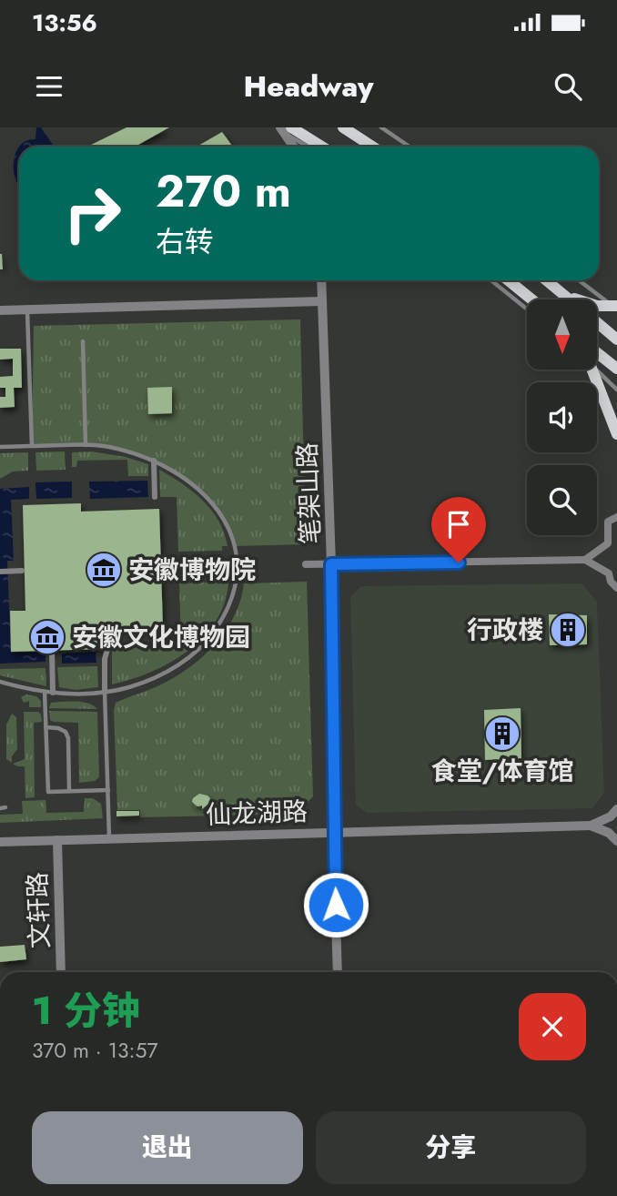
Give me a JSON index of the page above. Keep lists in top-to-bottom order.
{
  "streets": {
    "street": ["笔架山路", "仙龙湖路", "文轩路"]
  },
  "crossings": [
    ["笔架山路", "仙龙湖路"],
    ["仙龙湖路", "文轩路"]
  ],
  "places": {
    "museum": ["安徽博物院", "安徽文化博物园"],
    "building": ["行政楼", "食堂/体育馆"]
  },
  "north": "bottom",
  "page": {
    "status": "13:56",
    "header": "Headway",
    "turn": ["270 m", "右转"],
    "heading": ["1 分钟", "370 m · 13:57"],
    "buttons": ["退出", "分享"]
  }
}
